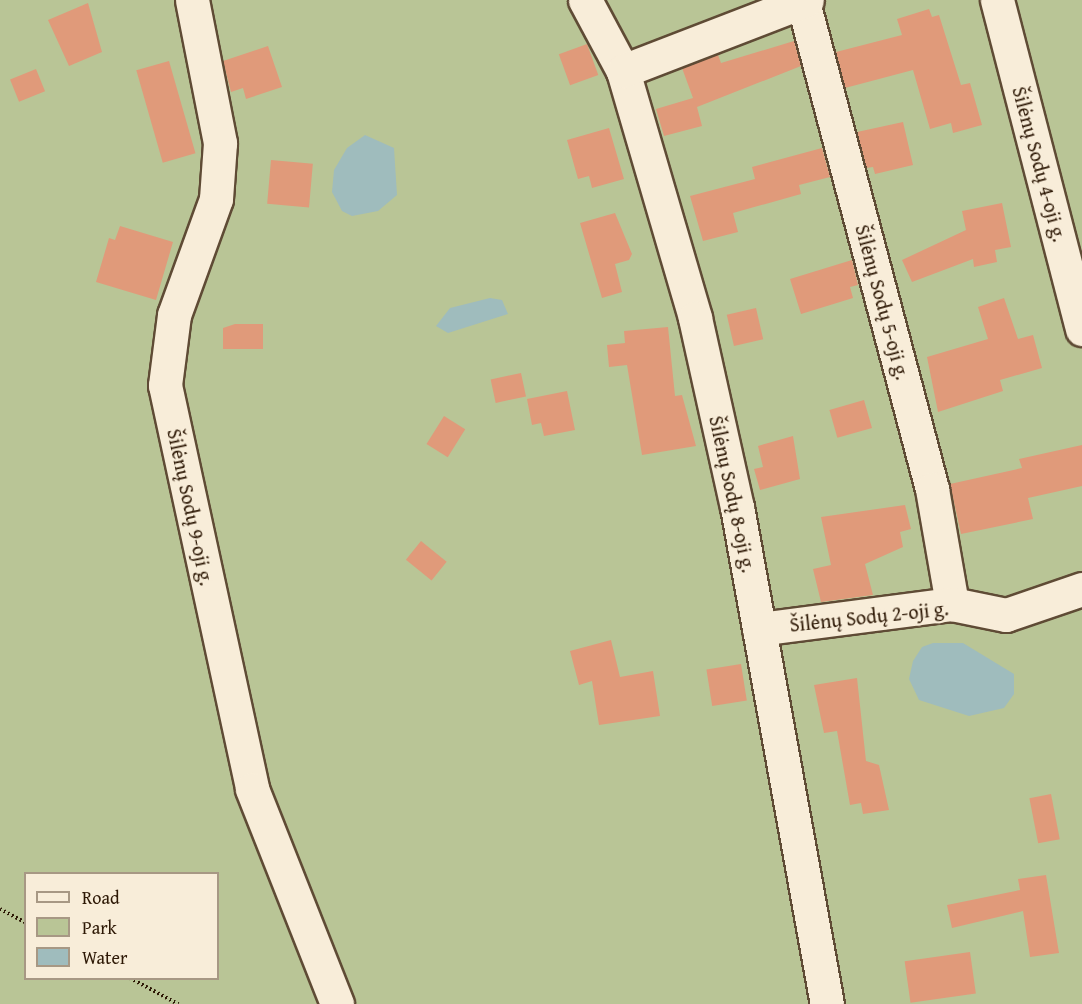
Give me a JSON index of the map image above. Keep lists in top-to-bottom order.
{
  "streets": {
    "street": [
      "Šilėnų Sodų 4-oji g.",
      "Šilėnų Sodų 5-oji g.",
      "Šilėnų Sodų 8-oji g.",
      "Šilėnų Sodų 9-oji g.",
      "Šilėnų Sodų 2-oji g."
    ]
  },
  "crossings": [
    ["Šilėnų Sodų 5-oji g.", "Šilėnų Sodų 2-oji g."],
    ["Šilėnų Sodų 8-oji g.", "Šilėnų Sodų 2-oji g."]
  ],
  "legend": ["Road", "Park", "Water"]
}
